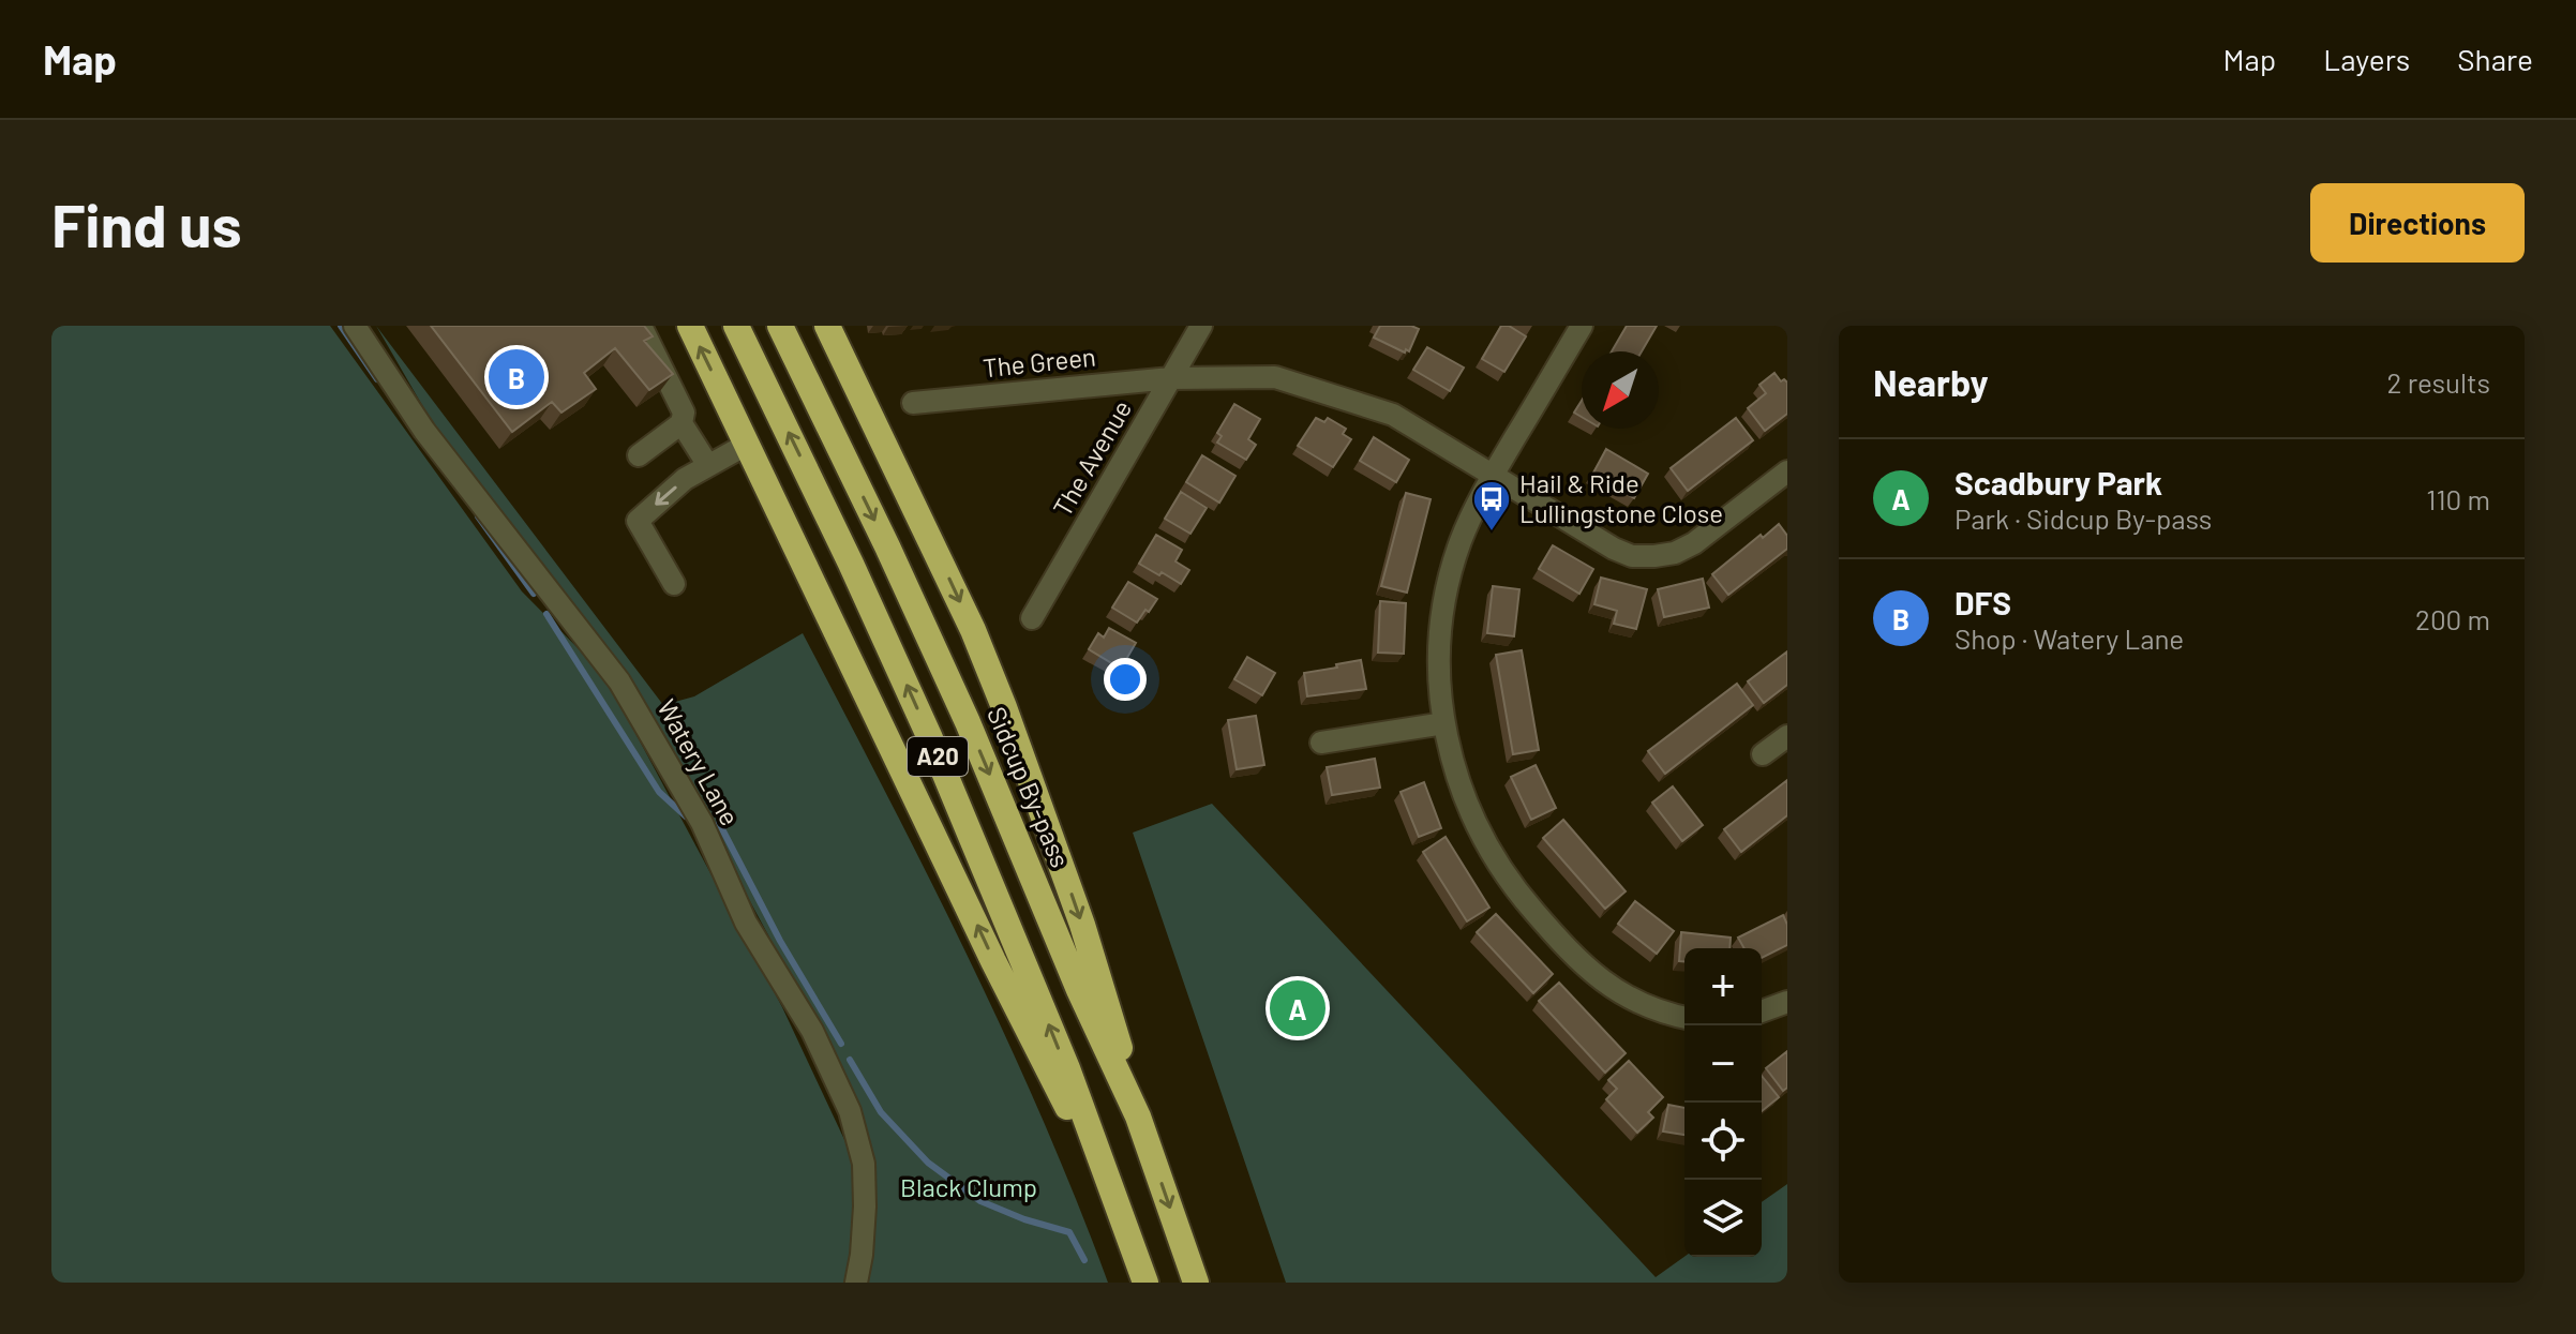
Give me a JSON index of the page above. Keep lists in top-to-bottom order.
{
  "streets": {
    "highway": ["A20", "Sidcup By-pass"],
    "street": ["The Green", "The Avenue", "Watery Lane"]
  },
  "crossings": [
    ["The Green", "The Avenue"],
    ["A20", "Sidcup By-pass"]
  ],
  "parks": ["Black Clump"],
  "places": {
    "bus stop": ["Hail & Ride Lullingstone Close"]
  },
  "north": "bottom left",
  "page": {
    "header": "Map",
    "nav": ["Map", "Layers", "Share"],
    "buttons": "Directions",
    "title": "Find us",
    "heading": ["Nearby", "2 results"],
    "pins": ["B", "A"],
    "list": [
      {
        "mark": "A",
        "name": "Scadbury Park",
        "note": "Park · Sidcup By-pass",
        "value": "110 m"
      },
      {
        "mark": "B",
        "name": "DFS",
        "note": "Shop · Watery Lane",
        "value": "200 m"
      }
    ],
    "map_buttons": ["+", "−"]
  }
}
